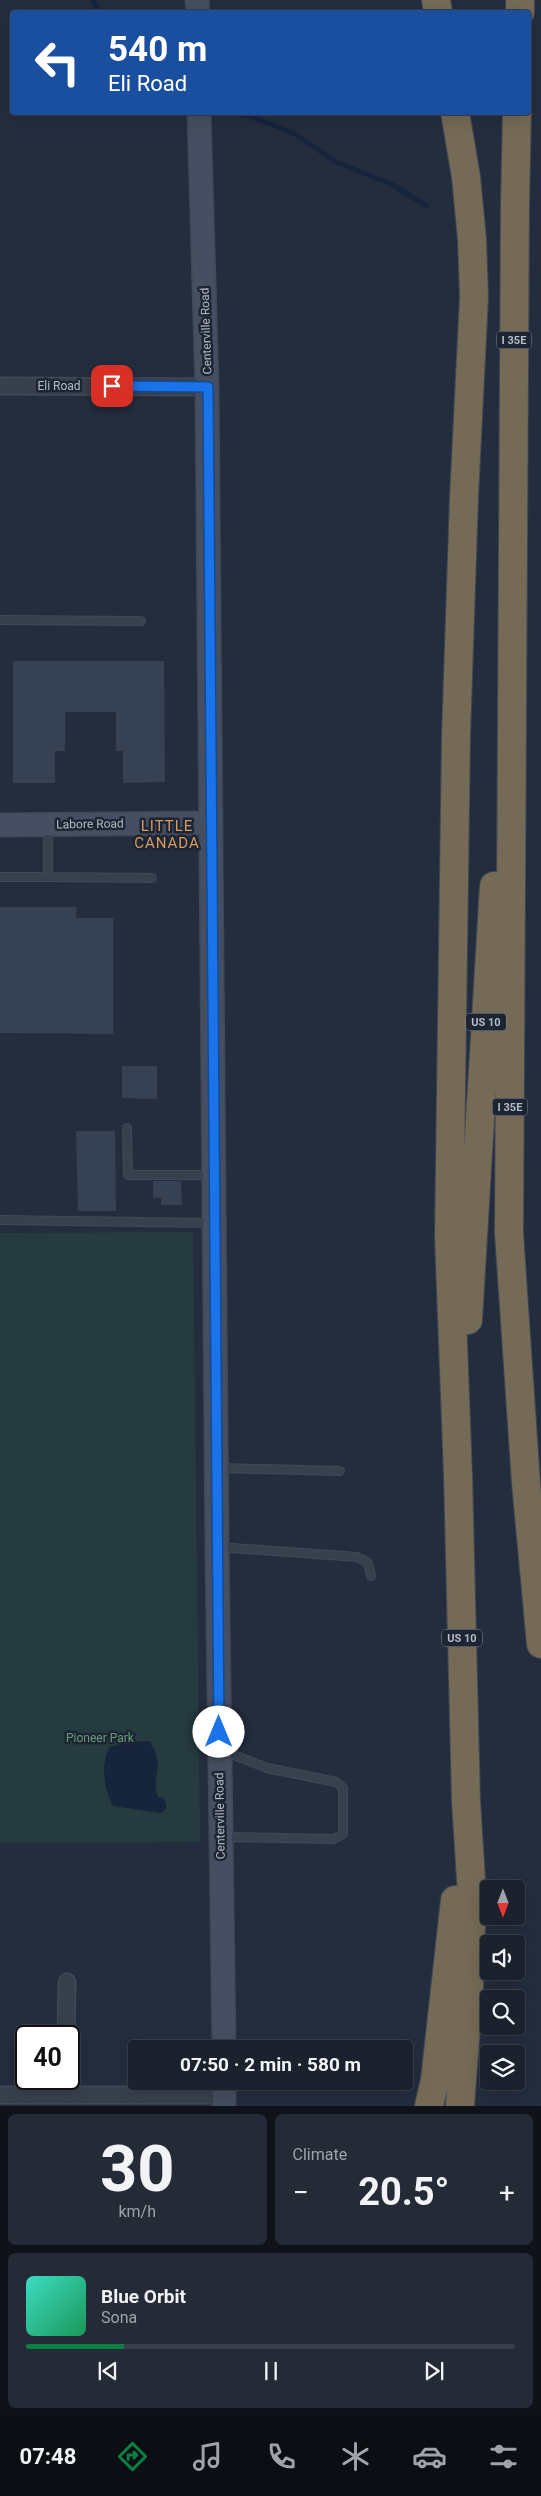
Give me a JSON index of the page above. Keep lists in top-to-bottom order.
{
  "streets": {
    "highway": ["I 35E", "US 10"],
    "street": ["Centerville Road", "Eli Road", "Labore Road"]
  },
  "crossings": [
    ["Centerville Road", "Eli Road"],
    ["Centerville Road", "Labore Road"],
    ["I 35E", "US 10"]
  ],
  "districts": ["LITTLE CANADA"],
  "parks": ["Pioneer Park"],
  "north": "bottom",
  "page": {
    "turn": ["540 m", "Eli Road"],
    "limit": "40",
    "trip": "07:50 · 2 min · 580 m",
    "tile": [
      ["30", "km/h"],
      "Climate"
    ],
    "heat": ["−", "20.5°", "+"],
    "song": ["Blue Orbit", "Sona"],
    "tabs": "07:48"
  }
}
